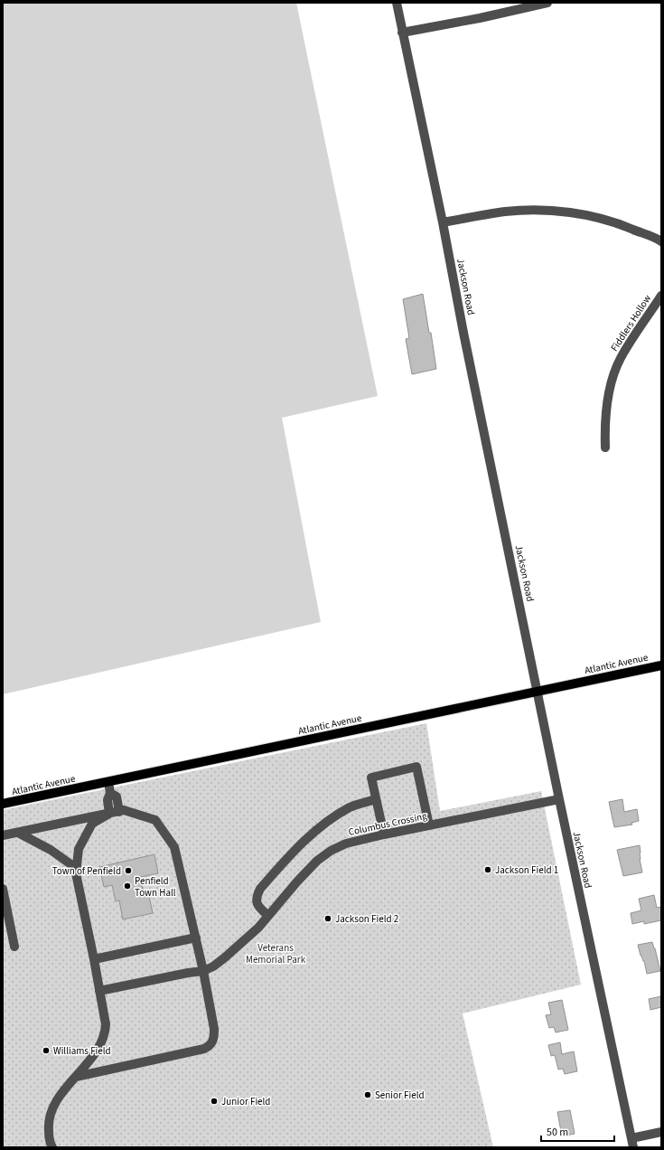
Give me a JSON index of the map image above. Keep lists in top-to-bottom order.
{
  "streets": {
    "main road": ["Atlantic Avenue"],
    "street": ["Jackson Road", "Fiddlers Hollow", "Columbus Crossing"]
  },
  "crossings": [
    ["Jackson Road", "Atlantic Avenue"],
    ["Jackson Road", "Columbus Crossing"]
  ],
  "parks": ["Veterans Memorial Park"],
  "places": [
    "Jackson Field 1",
    "Town of Penfield",
    "Penfield Town Hall",
    "Jackson Field 2",
    "Williams Field",
    "Senior Field",
    "Junior Field"
  ],
  "scale_bar": "50 m"
}
